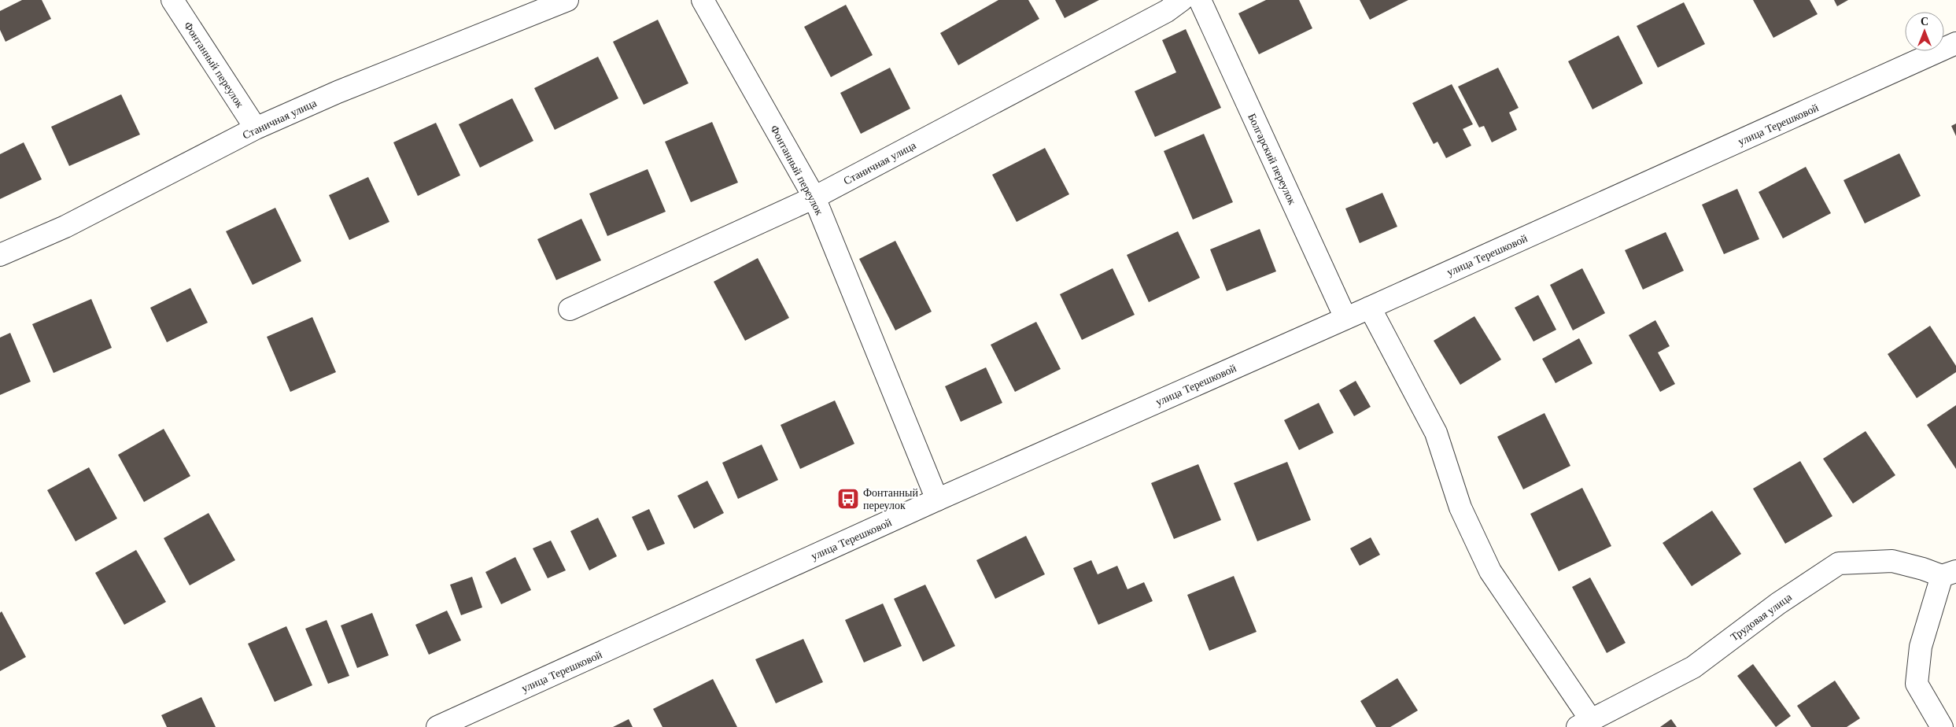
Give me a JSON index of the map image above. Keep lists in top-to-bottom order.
{
  "streets": {
    "street": [
      "Фонтанный переулок",
      "Станичная улица",
      "улица Терешковой",
      "Болгарский переулок",
      "Трудовая улица"
    ]
  },
  "crossings": [
    ["Фонтанный переулок", "Станичная улица"],
    ["Фонтанный переулок", "улица Терешковой"],
    ["улица Терешковой", "Болгарский переулок"]
  ],
  "places": {
    "bus stop": ["Фонтанный переулок"]
  },
  "north": "top"
}
